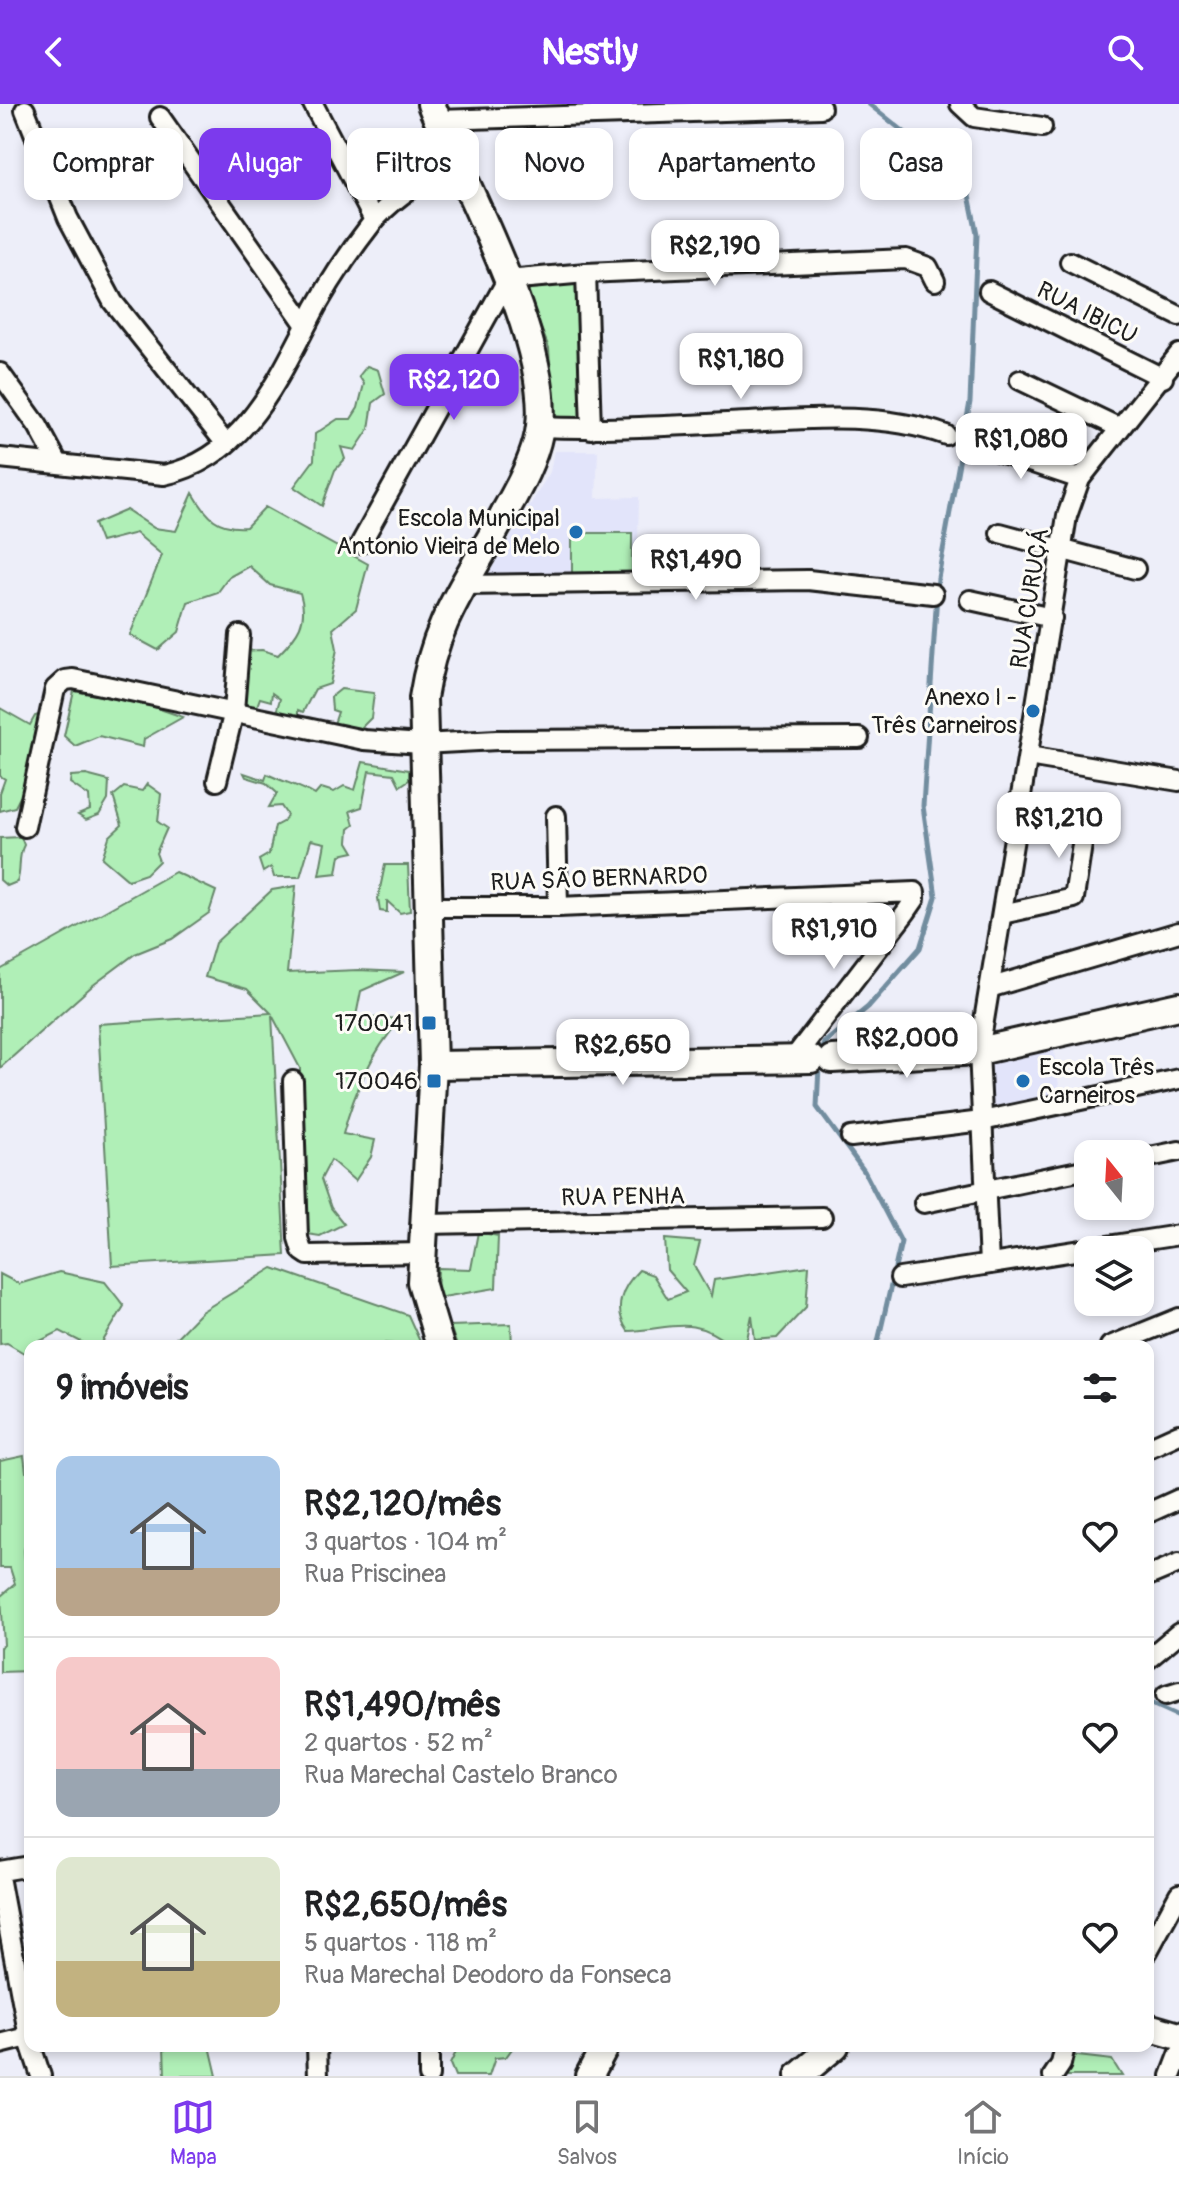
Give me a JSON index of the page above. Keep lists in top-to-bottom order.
{
  "streets": {
    "street": [
      "RUA IBICU",
      "RUA CURUÇÁ",
      "RUA SÃO BERNARDO",
      "RUA PENHA"
    ]
  },
  "crossings": [
    ["RUA IBICU", "RUA CURUÇÁ"]
  ],
  "places": {
    "other": ["Escola Municipal Antonio Vieira de Melo", "Anexo I - Três Carneiros", "Escola Três Carneiros"],
    "transit": ["170041", "170046"]
  },
  "north": "top",
  "page": {
    "header": "Nestly",
    "chip": [
      "Comprar",
      "Alugar",
      "Filtros",
      "Novo",
      "Apartamento",
      "Casa"
    ],
    "price": [
      "R$2,190",
      "R$1,180",
      "R$2,120",
      "R$1,080",
      "R$1,490",
      "R$1,210",
      "R$1,910",
      "R$2,000",
      "R$2,650"
    ],
    "heading": "9 imóveis",
    "list": [
      {
        "name": "R$2,120/mês",
        "note": "3 quartos · 104 m² · Rua Priscinea"
      },
      {
        "name": "R$1,490/mês",
        "note": "2 quartos · 52 m² · Rua Marechal Castelo Branco"
      },
      {
        "name": "R$2,650/mês",
        "note": "5 quartos · 118 m² · Rua Marechal Deodoro da Fonseca"
      }
    ],
    "tabs": ["Mapa", "Salvos", "Início"]
  }
}
